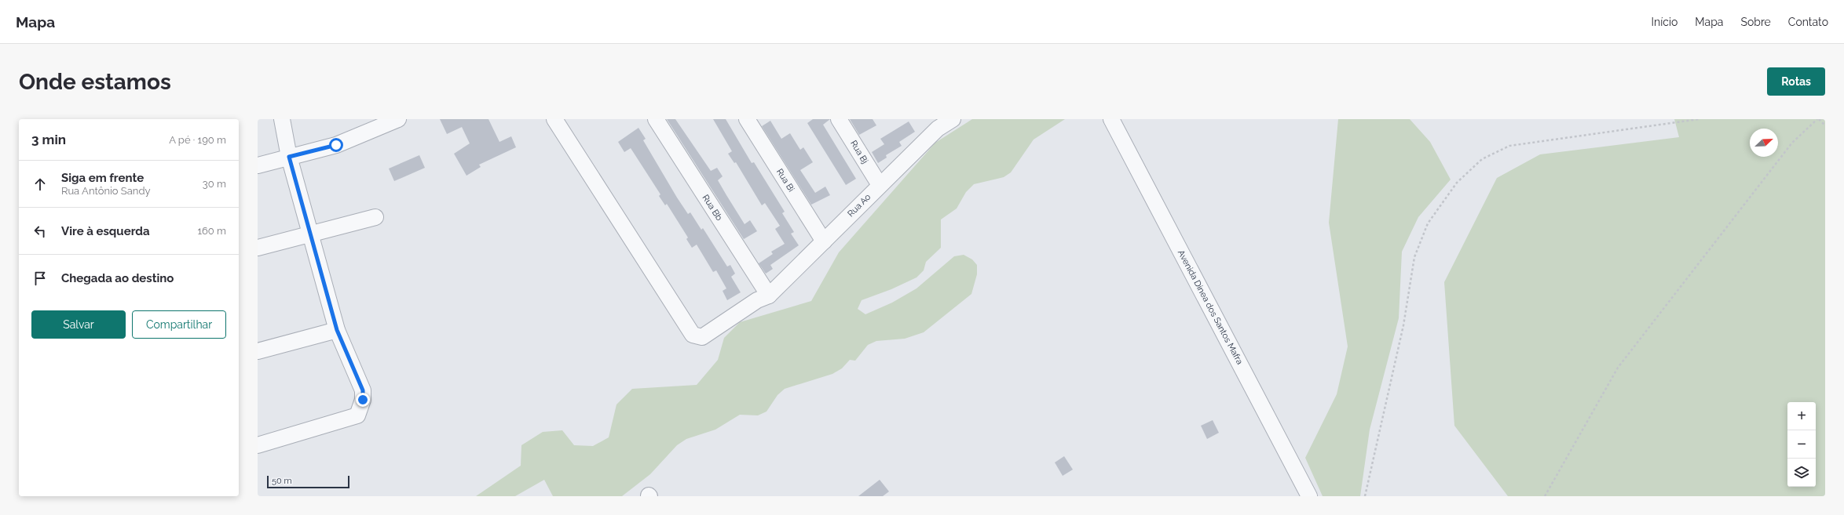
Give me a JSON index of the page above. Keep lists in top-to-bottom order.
{
  "streets": {
    "street": [
      "Rua Bj",
      "Rua Bi",
      "Rua Ao",
      "Rua Bb",
      "Avenida Dinea dos Santos Mafra"
    ]
  },
  "crossings": [
    ["Rua Bj", "Rua Ao"],
    ["Rua Bi", "Rua Ao"],
    ["Rua Ao", "Rua Bb"]
  ],
  "scale_bar": "50 m",
  "north": "top right",
  "page": {
    "header": "Mapa",
    "nav": [
      "Início",
      "Mapa",
      "Sobre",
      "Contato"
    ],
    "buttons": [
      "Rotas",
      ["Salvar", "Compartilhar"]
    ],
    "title": "Onde estamos",
    "heading": ["3 min", "A pé · 190 m"],
    "list": [
      ["Siga em frente", "Rua Antônio Sandy", "30 m"],
      ["Vire à esquerda", "160 m"],
      "Chegada ao destino"
    ],
    "map_buttons": ["+", "−"],
    "scale": "50 m"
  }
}
